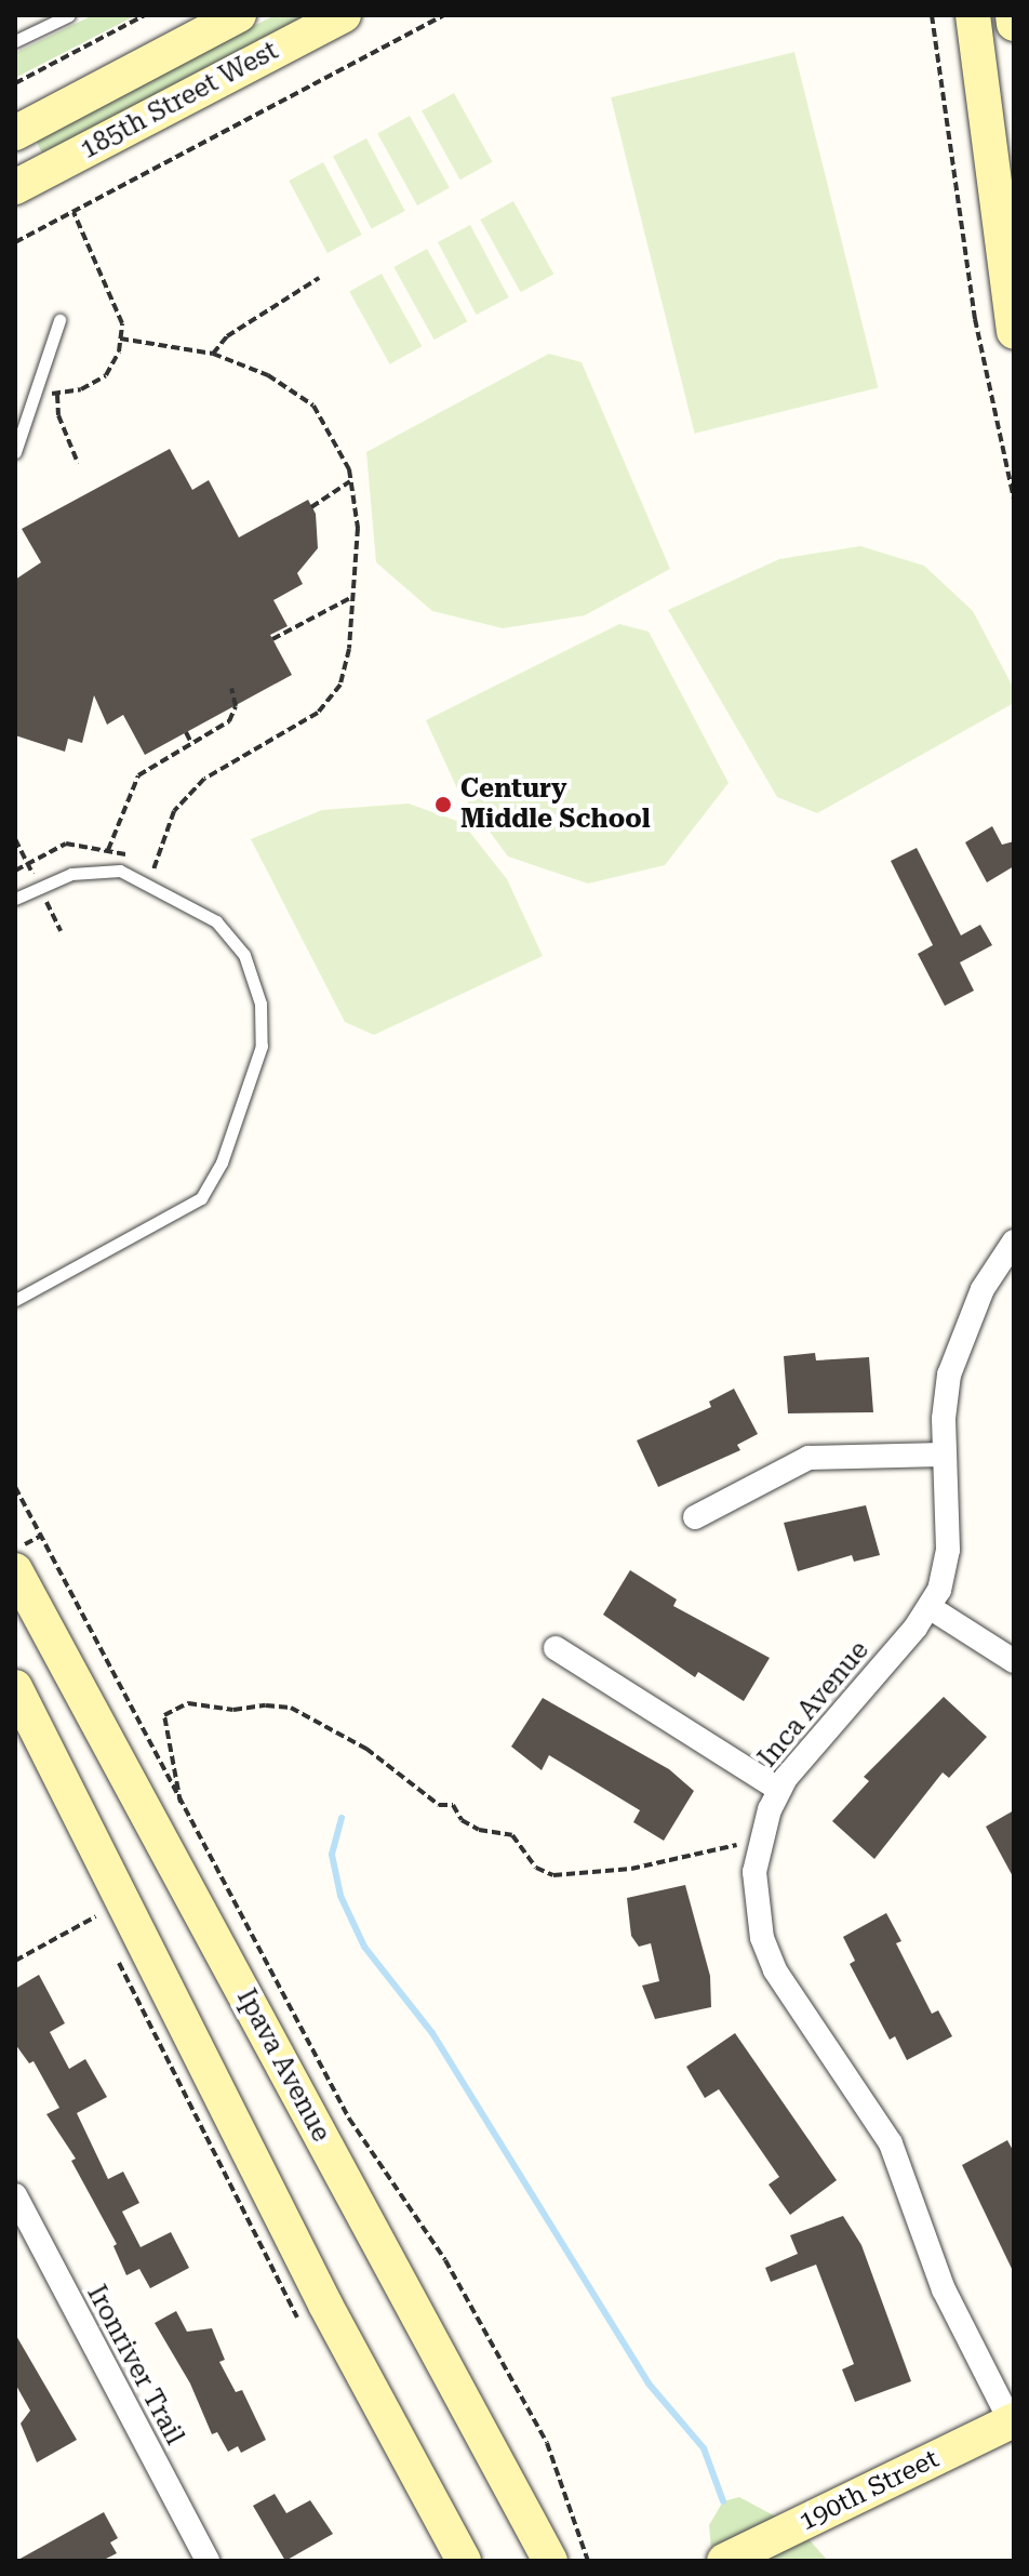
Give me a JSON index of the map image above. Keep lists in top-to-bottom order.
{
  "streets": {
    "street": [
      "185th Street West",
      "Inca Avenue",
      "Ipava Avenue",
      "Ironriver Trail",
      "190th Street"
    ]
  },
  "crossings": [
    ["Inca Avenue", "190th Street"]
  ],
  "places": ["Century Middle School"]
}
